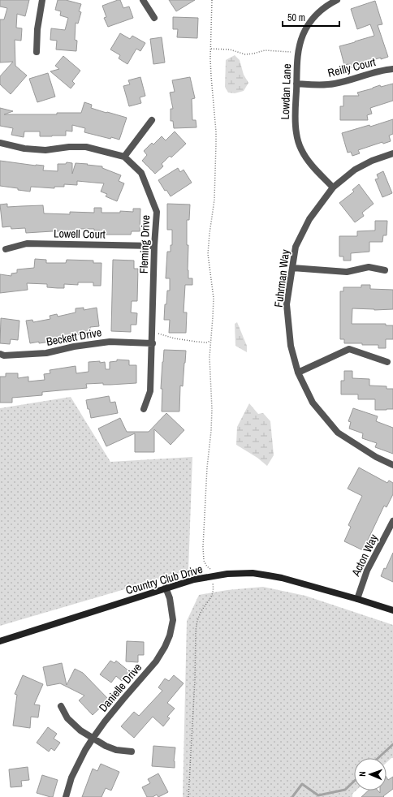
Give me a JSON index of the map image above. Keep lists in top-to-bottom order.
{
  "streets": {
    "street": [
      "Reilly Court",
      "Lowdan Lane",
      "Lowell Court",
      "Fleming Drive",
      "Fuhrman Way",
      "Beckett Drive",
      "Acton Way",
      "Country Club Drive",
      "Danielle Drive"
    ]
  },
  "crossings": [
    ["Reilly Court", "Lowdan Lane"],
    ["Lowdan Lane", "Fuhrman Way"],
    ["Lowell Court", "Fleming Drive"],
    ["Fleming Drive", "Beckett Drive"],
    ["Acton Way", "Country Club Drive"],
    ["Country Club Drive", "Danielle Drive"]
  ],
  "scale_bar": "50 m",
  "north": "left"
}
